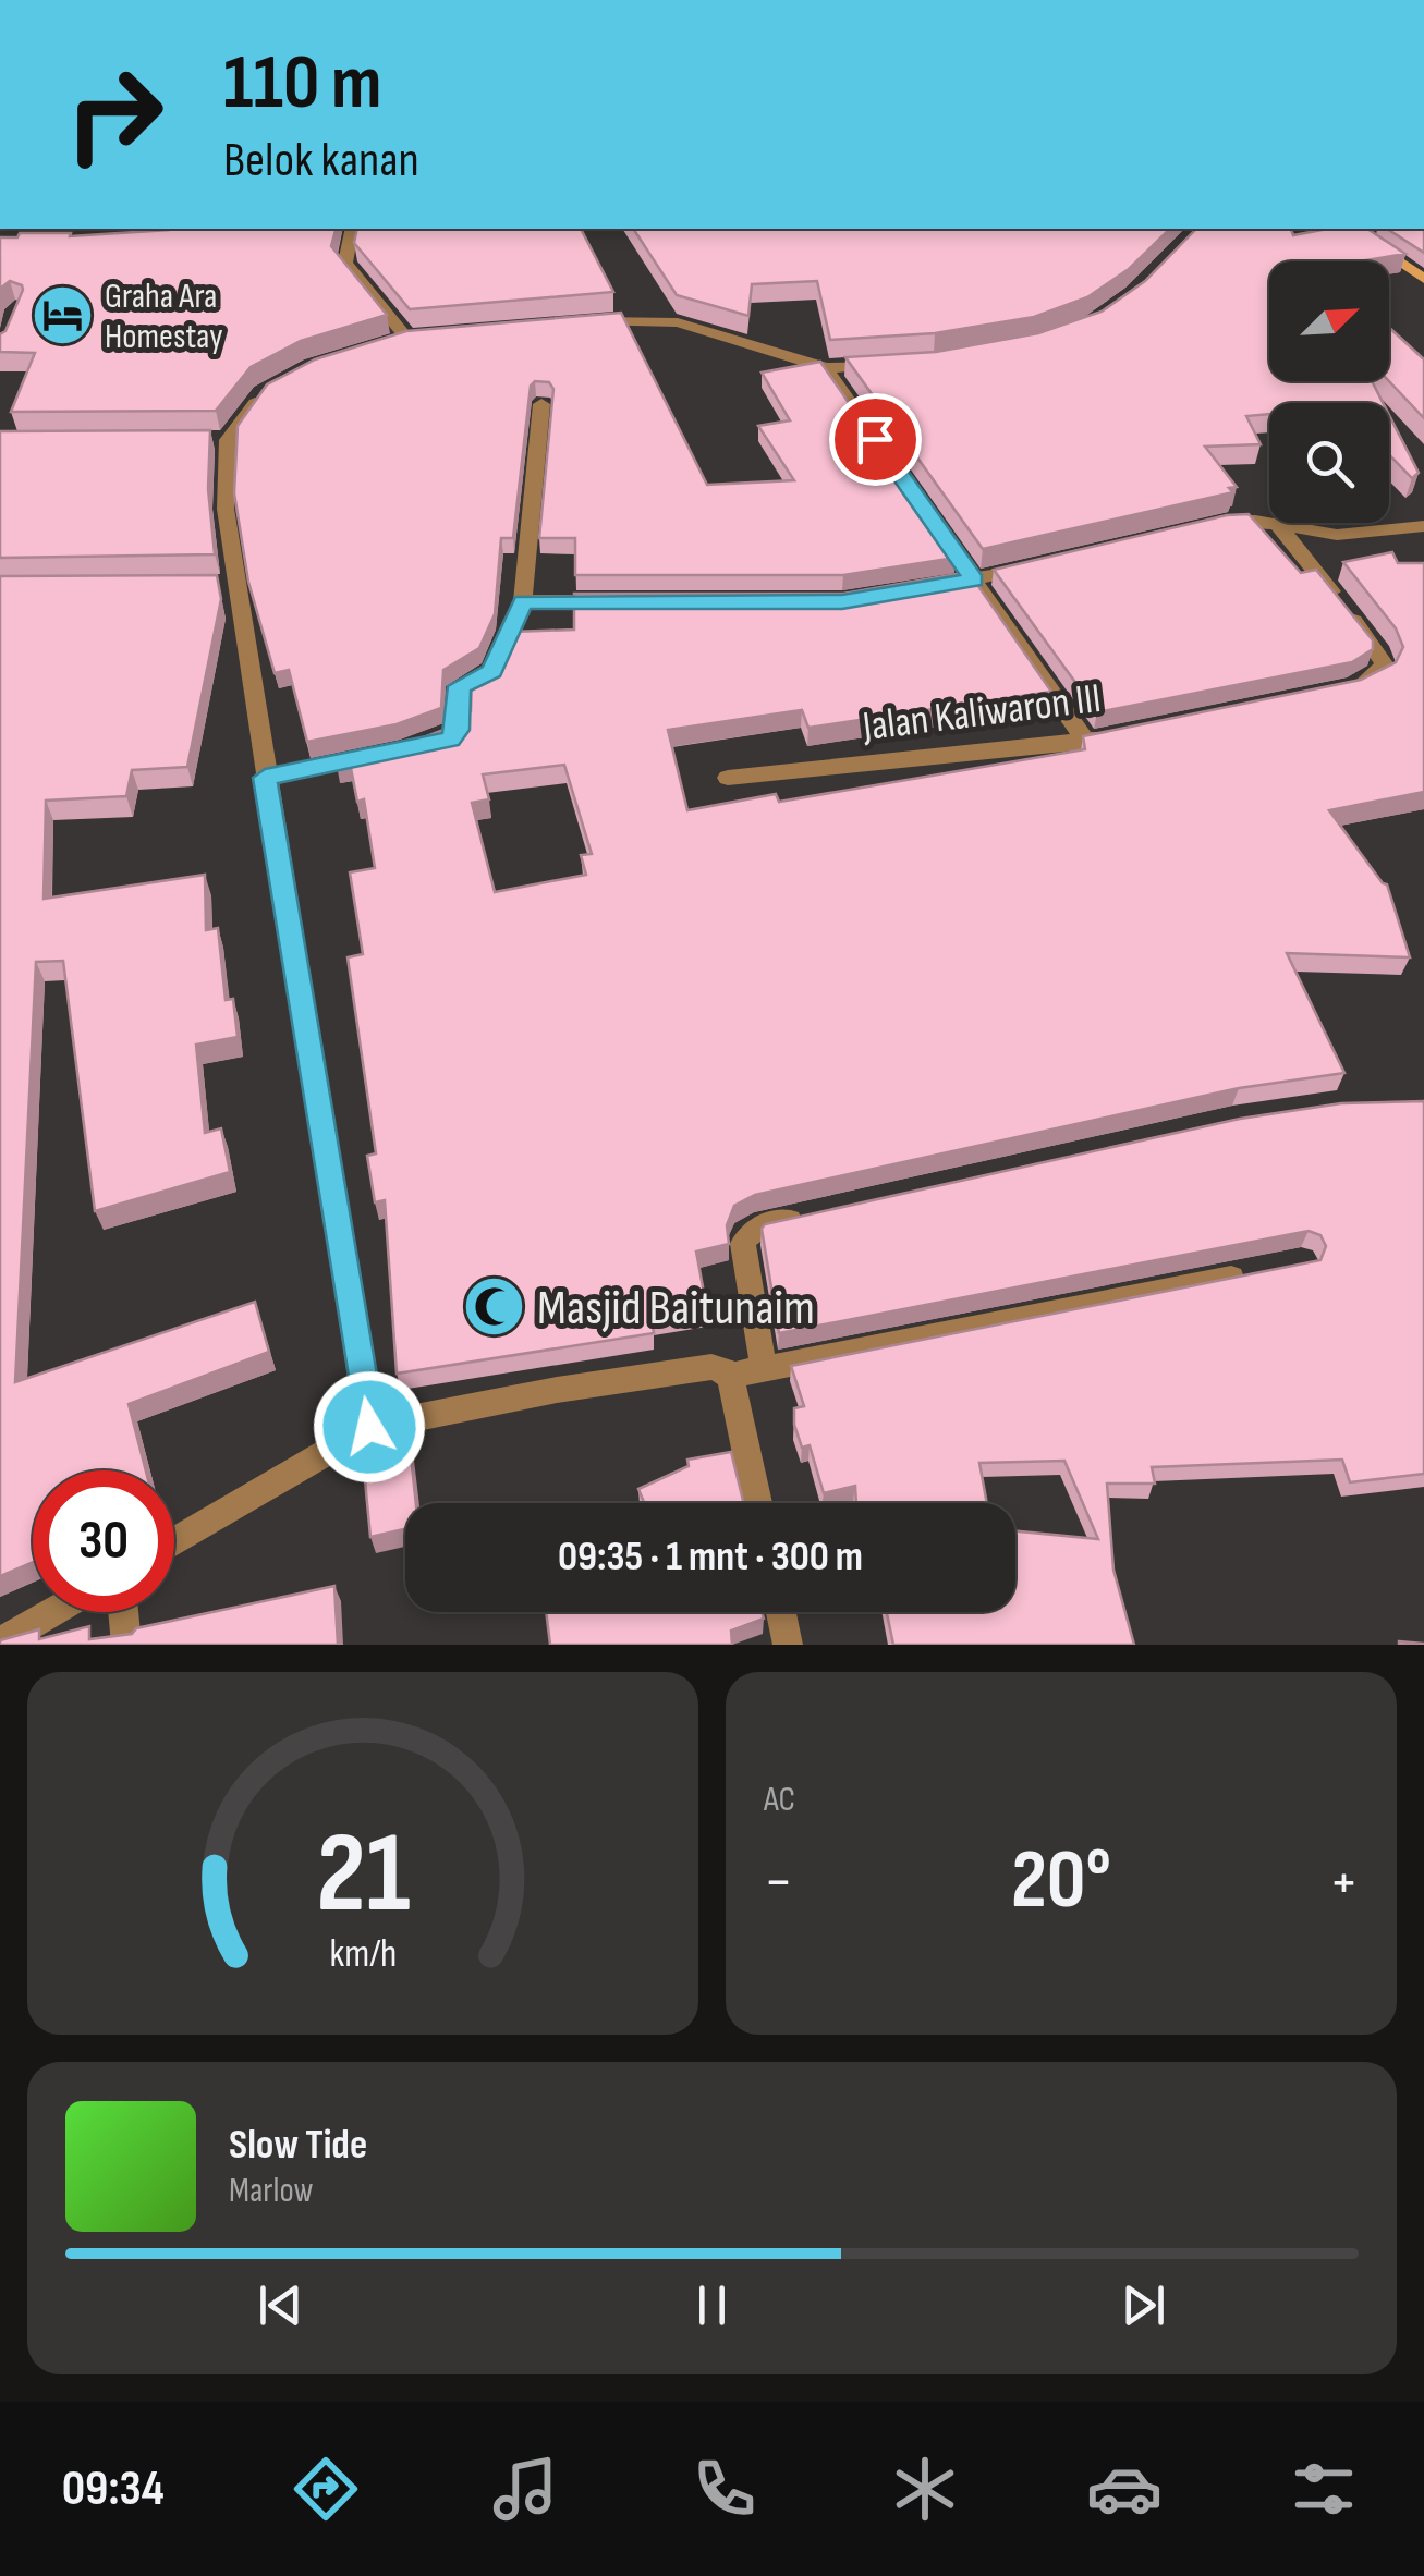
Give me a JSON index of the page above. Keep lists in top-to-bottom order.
{
  "streets": {
    "street": ["Jalan Kaliwaron III"]
  },
  "places": {
    "hotel": ["Graha Ara Homestay"],
    "mosque": ["Masjid Baitunaim"]
  },
  "north": "top right",
  "page": {
    "turn": ["110 m", "Belok kanan"],
    "limit": "30",
    "trip": "09:35 · 1 mnt · 300 m",
    "tile": "AC",
    "heat": ["−", "20°", "+"],
    "song": ["Slow Tide", "Marlow"],
    "tabs": "09:34",
    "gauge": ["21", "km/h"]
  }
}
